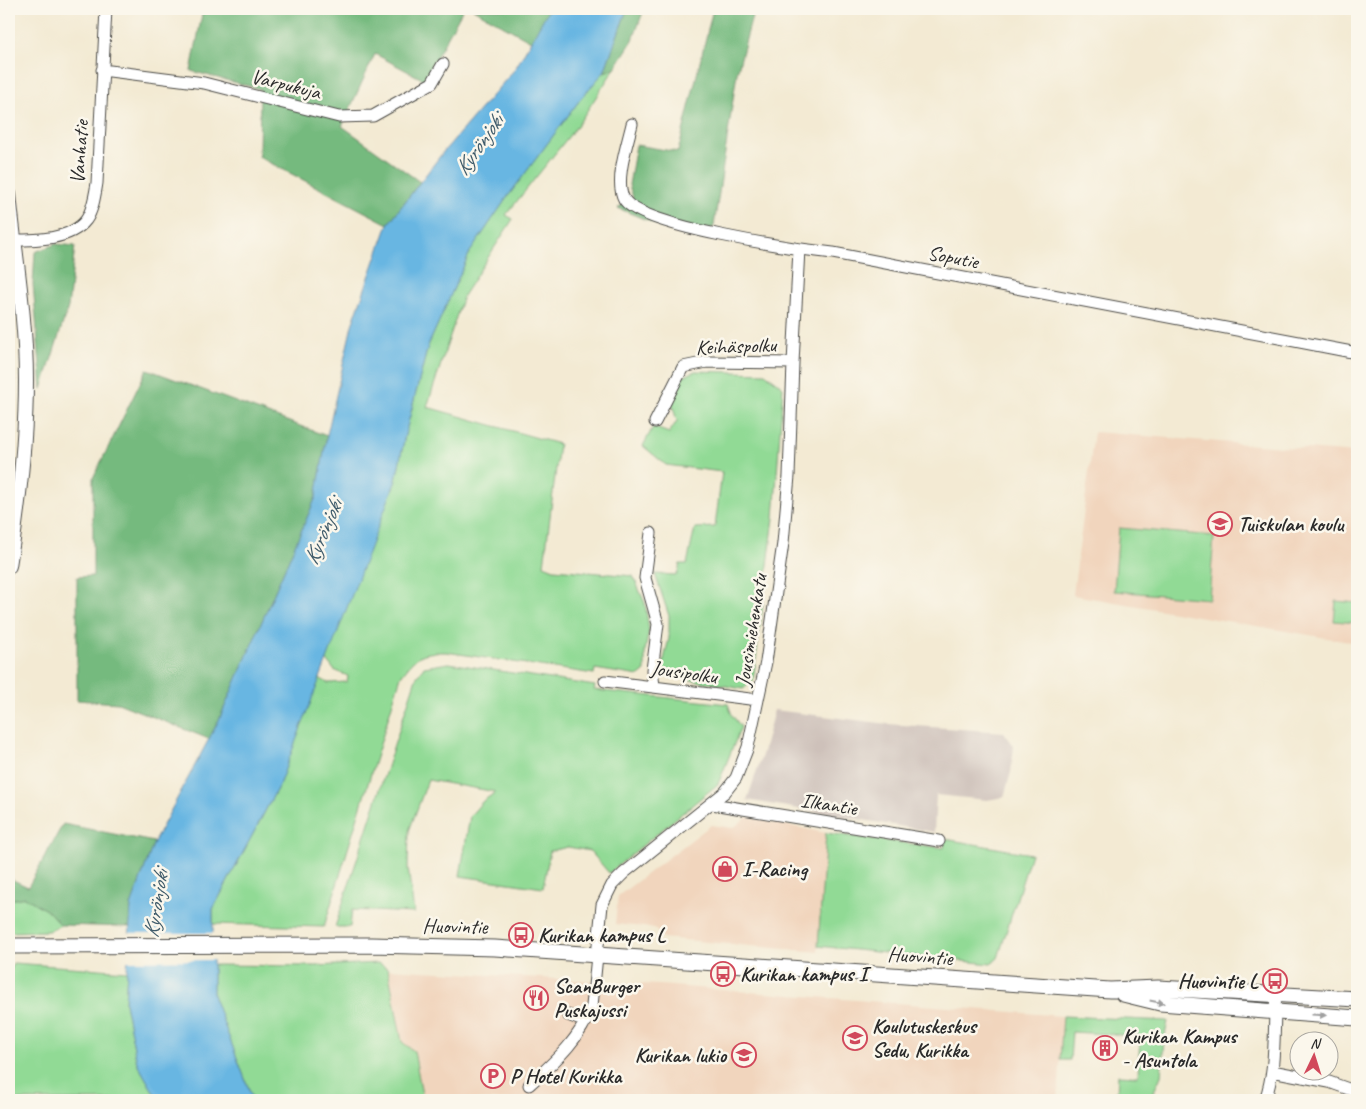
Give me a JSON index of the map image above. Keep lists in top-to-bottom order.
{
  "streets": {
    "main road": ["Huovintie"],
    "street": [
      "Varpukuja",
      "Vanhatie",
      "Soputie",
      "Keihäspolku",
      "Jousimiehenkatu",
      "Jousipolku",
      "Ilkantie"
    ]
  },
  "crossings": [
    ["Varpukuja", "Vanhatie"],
    ["Soputie", "Jousimiehenkatu"],
    ["Keihäspolku", "Jousimiehenkatu"],
    ["Jousimiehenkatu", "Jousipolku"],
    ["Jousimiehenkatu", "Ilkantie"],
    ["Jousimiehenkatu", "Huovintie"]
  ],
  "water": ["Kyrönjoki"],
  "places": {
    "school or university": ["Tuiskulan koulu", "Koulutuskeskus Sedu, Kurikka", "Kurikan lukio"],
    "shop": ["I-Racing"],
    "bus stop": ["Kurikan kampus L", "Kurikan kampus I", "Huovintie L"],
    "restaurant": ["ScanBurger Puskajussi"],
    "building": ["Kurikan Kampus - Asuntola"],
    "parking": ["P Hotel Kurikka"]
  },
  "north": "top"
}
